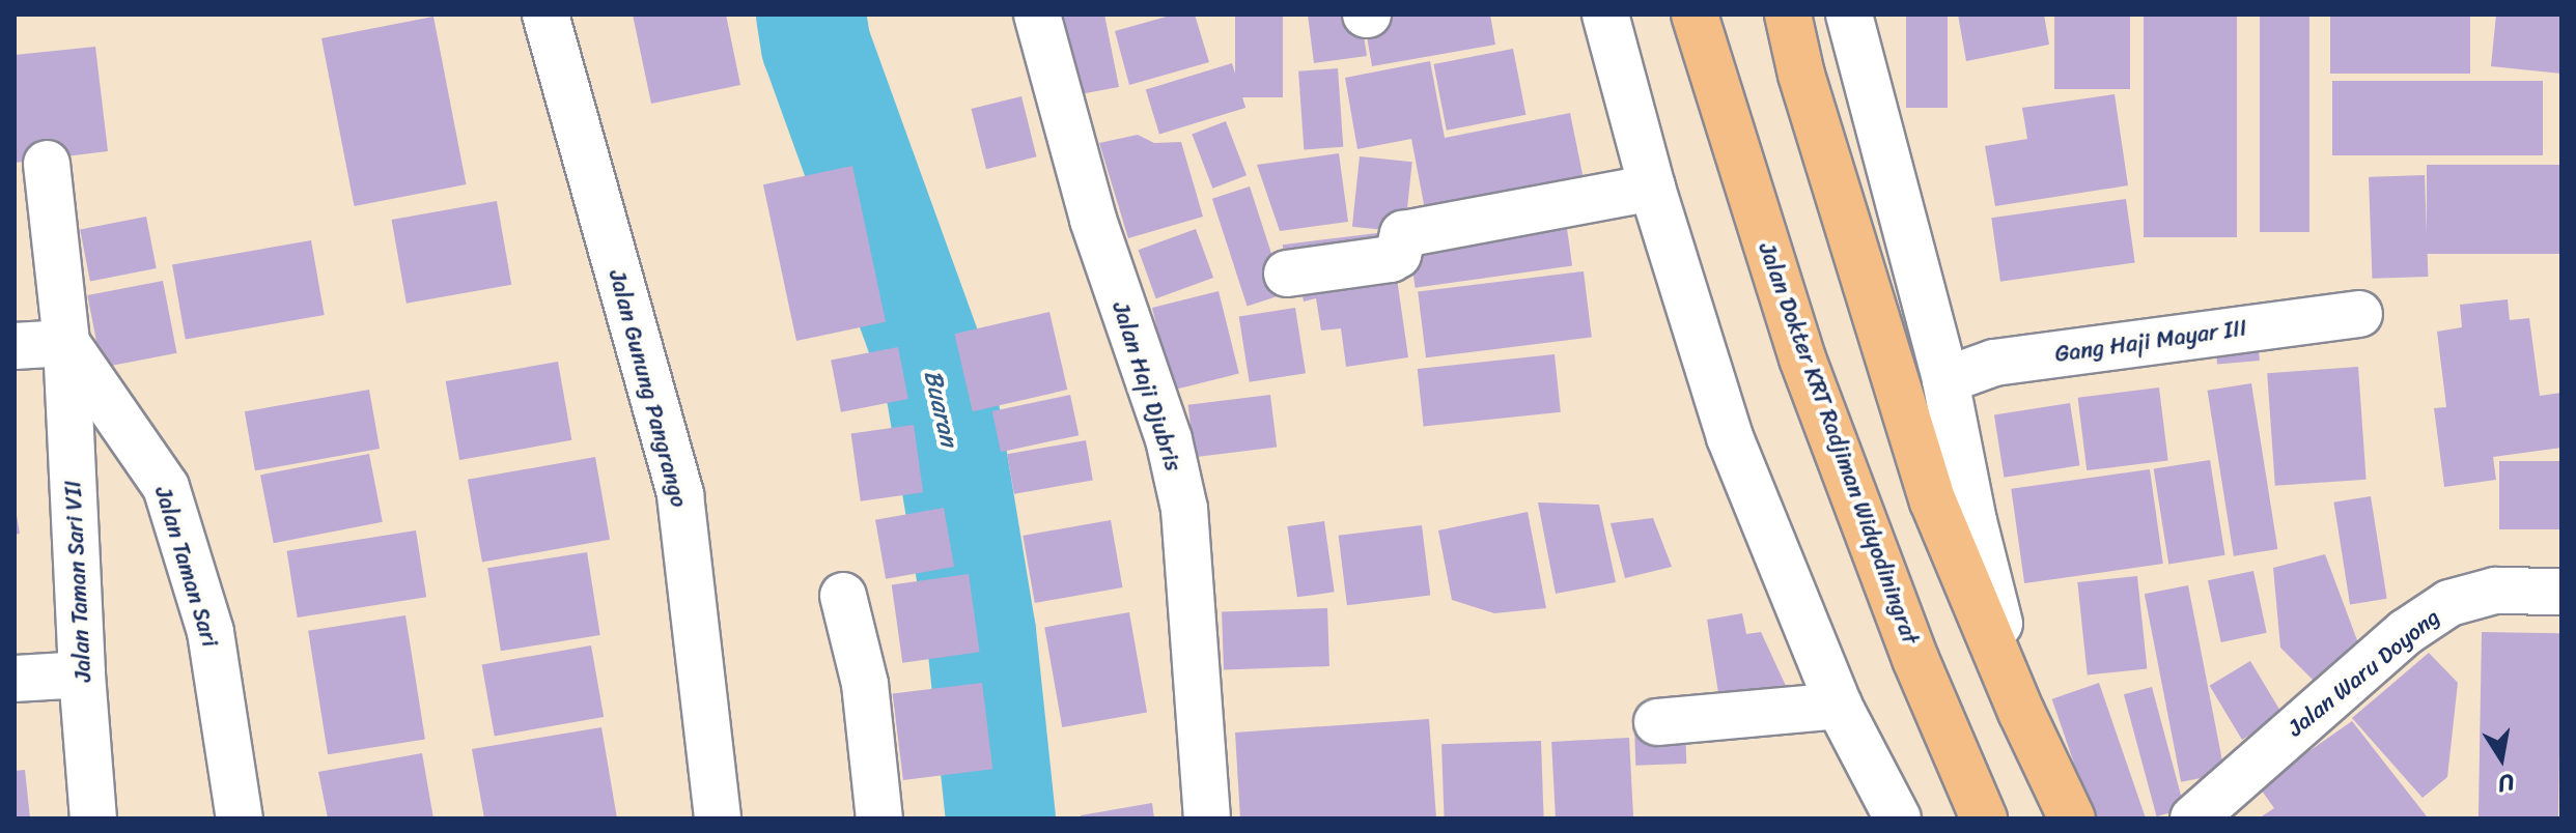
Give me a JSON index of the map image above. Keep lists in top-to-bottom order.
{
  "streets": {
    "main road": ["Jalan Dokter KRT Radjiman Widyodiningrat"],
    "street": [
      "Gang Haji Mayar III",
      "Jalan Haji Djubris",
      "Jalan Gunung Pangrango",
      "Jalan Taman Sari",
      "Jalan Taman Sari VII",
      "Jalan Waru Doyong"
    ]
  },
  "crossings": [
    ["Jalan Taman Sari", "Jalan Taman Sari VII"]
  ],
  "water": ["Buaran"],
  "north": "bottom"
}
